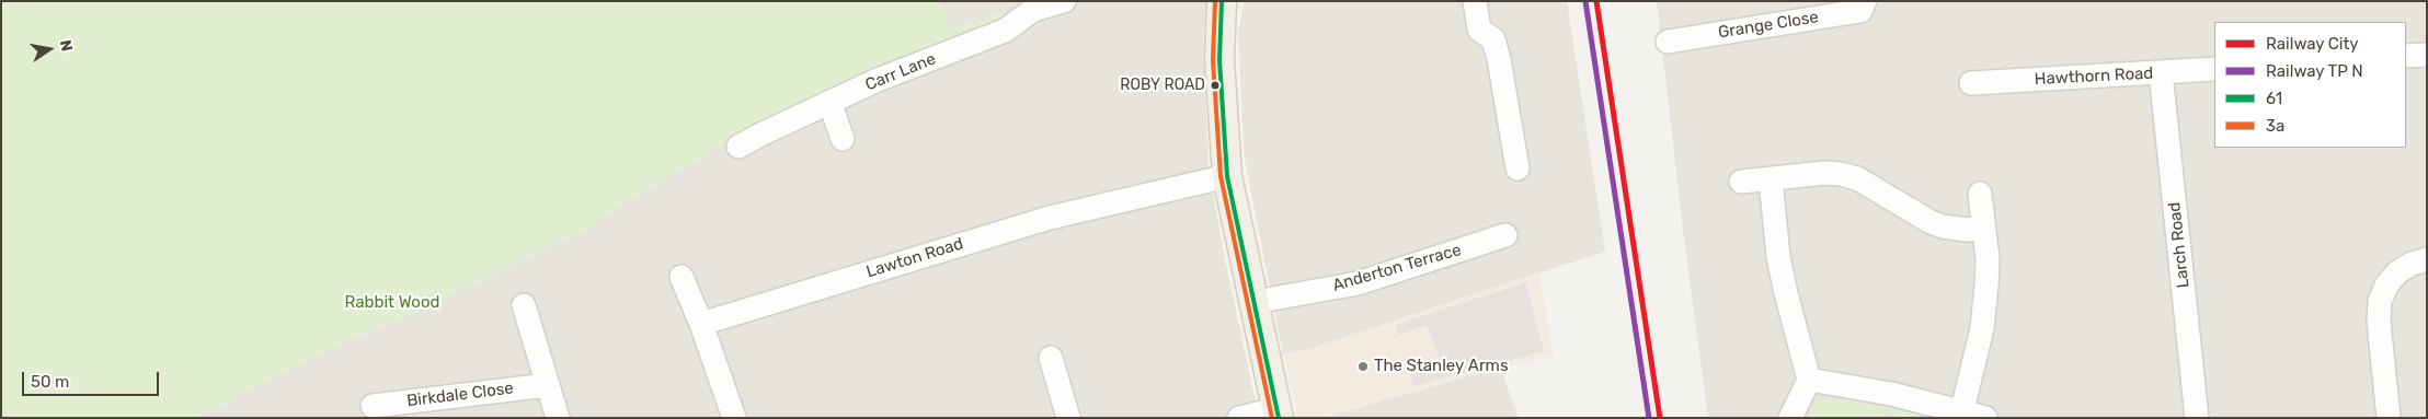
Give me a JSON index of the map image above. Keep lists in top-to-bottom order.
{
  "streets": {
    "street": [
      "Grange Close",
      "Carr Lane",
      "Hawthorn Road",
      "Larch Road",
      "Lawton Road",
      "Anderton Terrace",
      "Birkdale Close"
    ]
  },
  "crossings": [
    ["Hawthorn Road", "Larch Road"]
  ],
  "parks": ["Rabbit Wood"],
  "places": ["ROBY ROAD", "The Stanley Arms"],
  "lines": ["rail line City", "transit line 61", "transit line 3a"],
  "legend": [
    "Railway City",
    "Railway TP N",
    "61",
    "3a"
  ],
  "scale_bar": "50 m",
  "north": "right"
}
